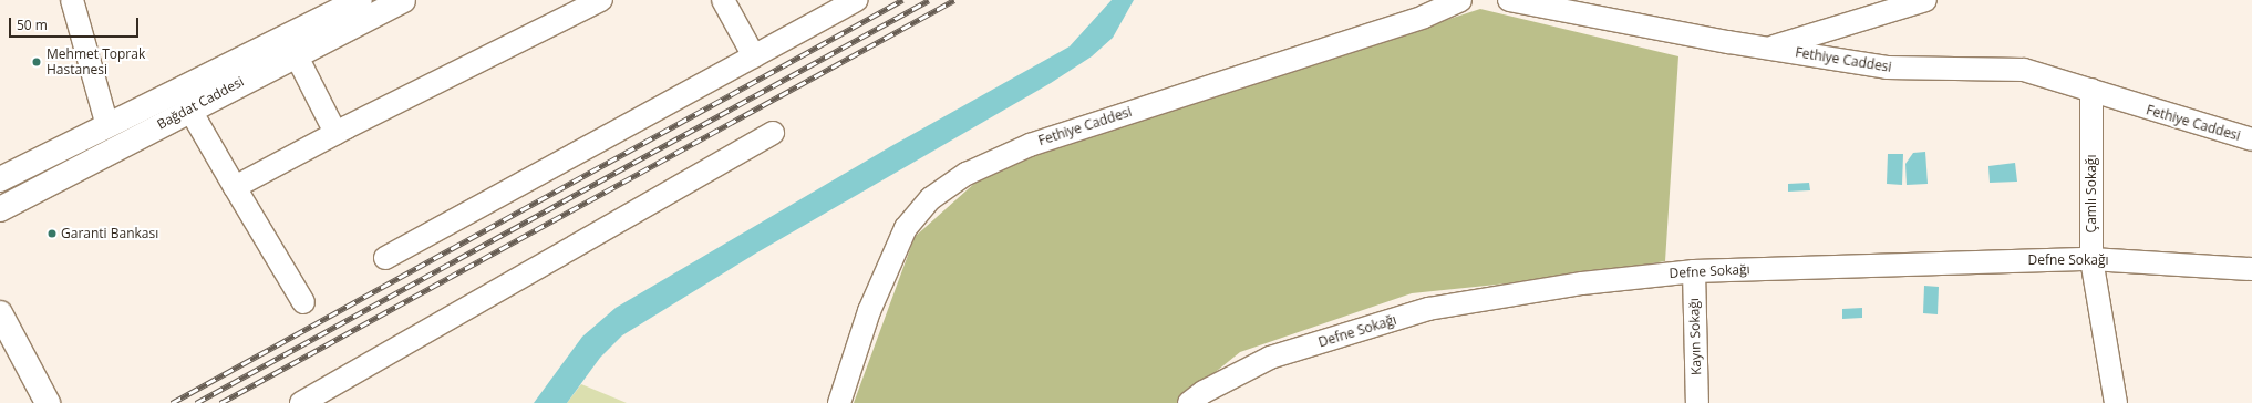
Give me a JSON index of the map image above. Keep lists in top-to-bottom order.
{
  "streets": {
    "main road": ["Bağdat Caddesi"],
    "street": [
      "Fethiye Caddesi",
      "Çamlı Sokağı",
      "Defne Sokağı",
      "Kayın Sokağı"
    ]
  },
  "crossings": [
    ["Fethiye Caddesi", "Çamlı Sokağı"],
    ["Çamlı Sokağı", "Defne Sokağı"],
    ["Defne Sokağı", "Kayın Sokağı"]
  ],
  "places": ["Mehmet Toprak Hastanesi", "Garanti Bankası"],
  "scale_bar": "50 m"
}
